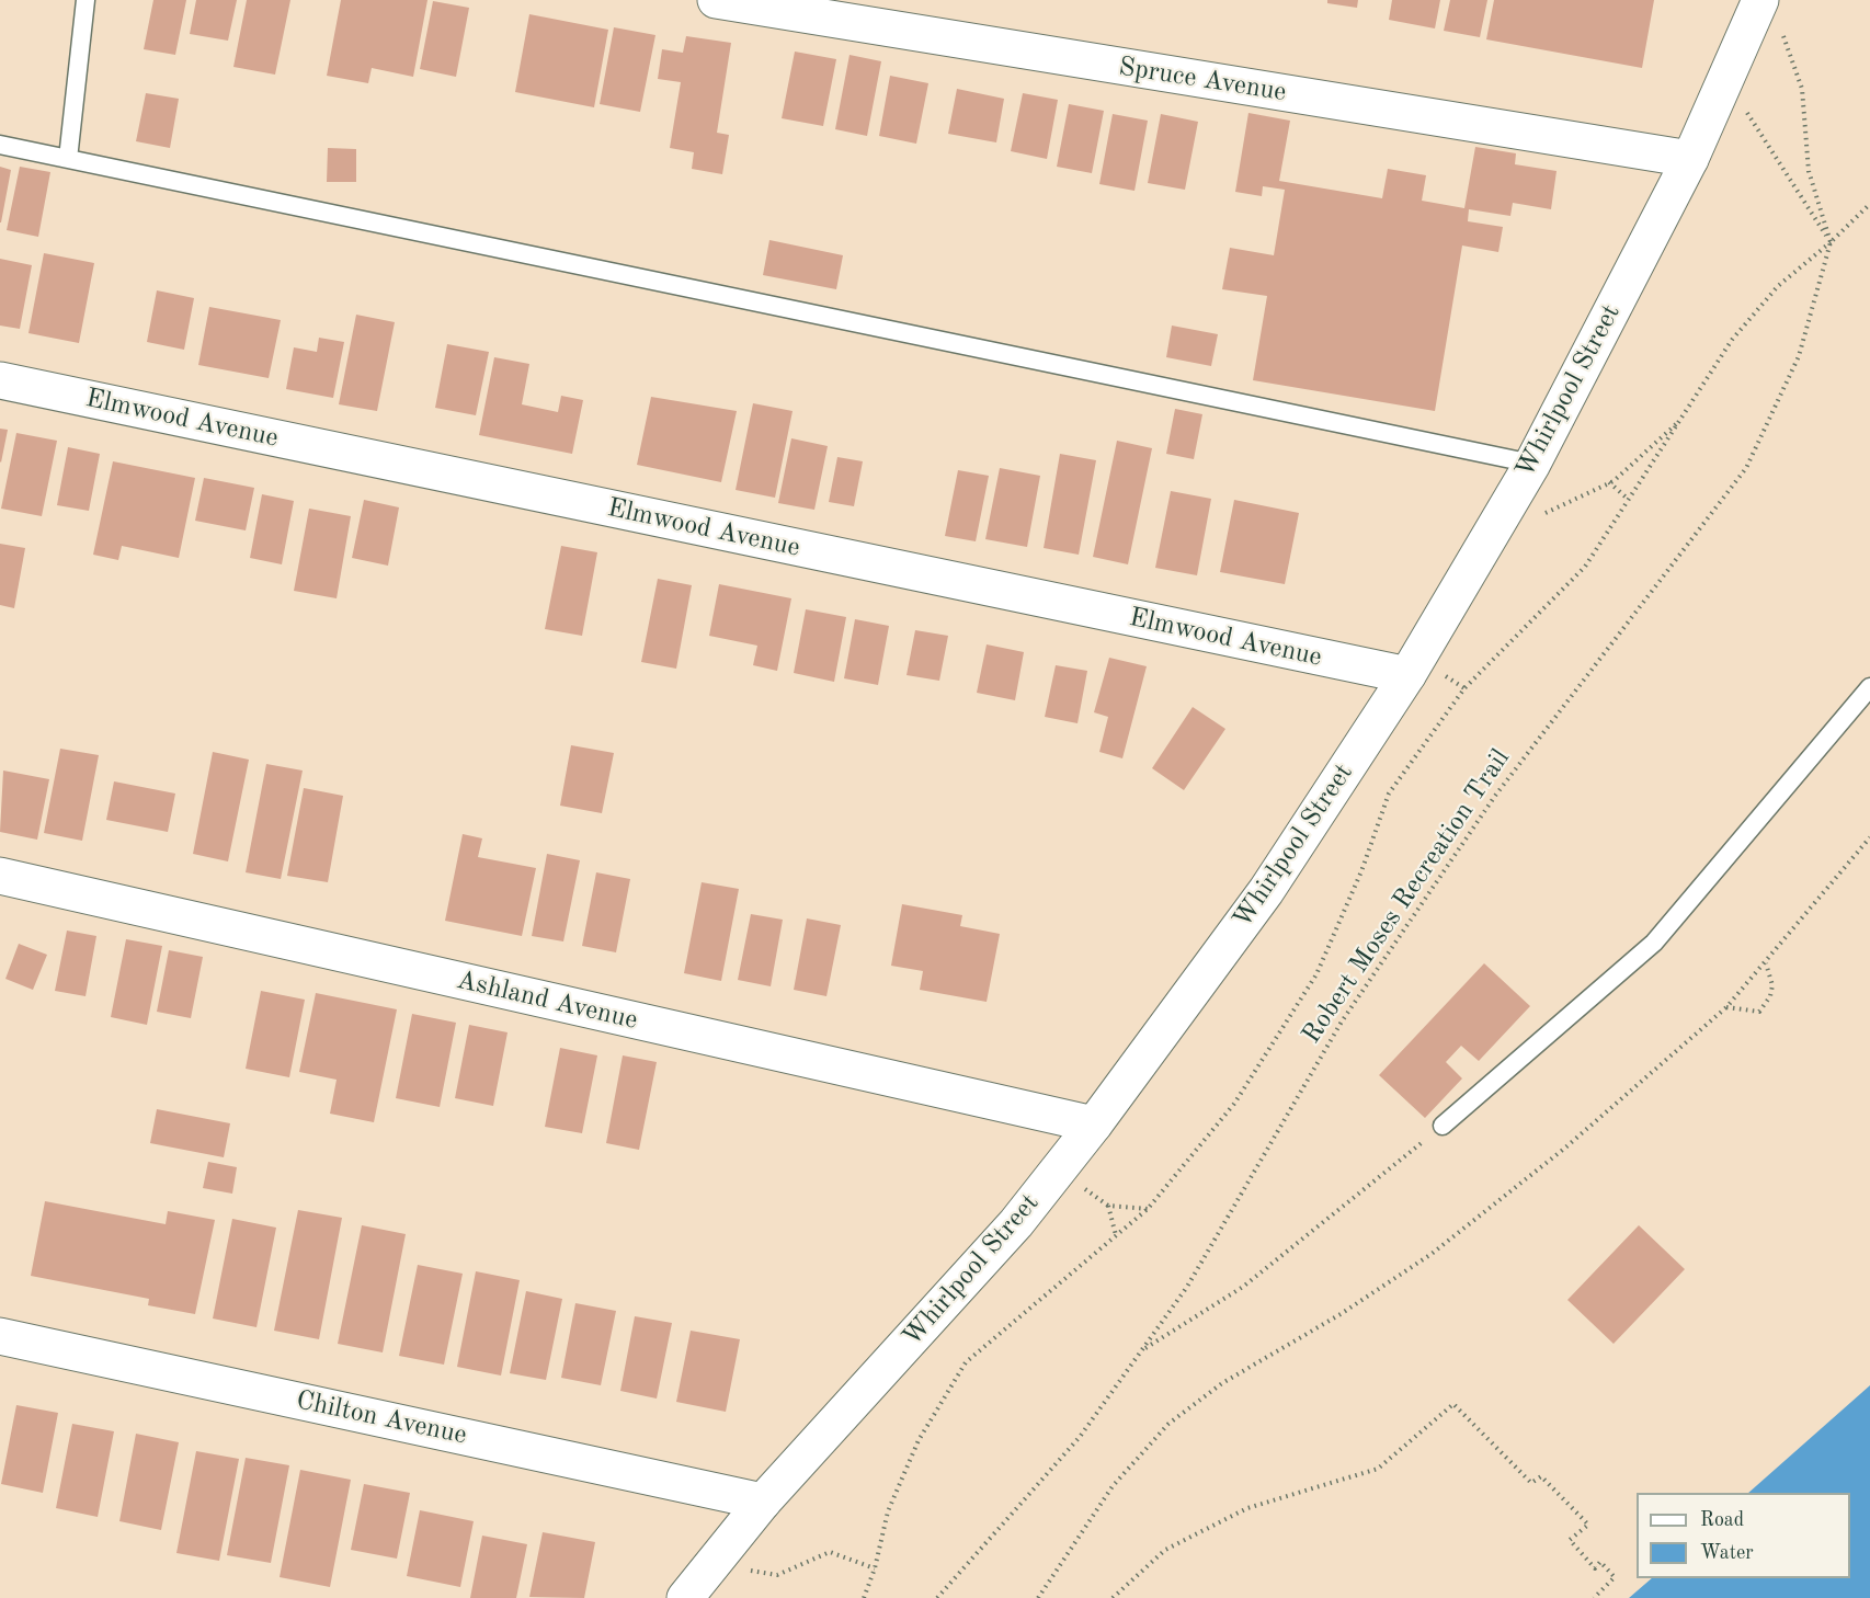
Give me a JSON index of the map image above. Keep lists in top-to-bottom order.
{
  "streets": {
    "street": [
      "Spruce Avenue",
      "Whirlpool Street",
      "Elmwood Avenue",
      "Ashland Avenue",
      "Chilton Avenue"
    ],
    "path": ["Robert Moses Recreation Trail"]
  },
  "crossings": [
    ["Spruce Avenue", "Whirlpool Street"],
    ["Whirlpool Street", "Elmwood Avenue"],
    ["Whirlpool Street", "Ashland Avenue"],
    ["Whirlpool Street", "Chilton Avenue"]
  ],
  "legend": ["Road", "Water"]
}
